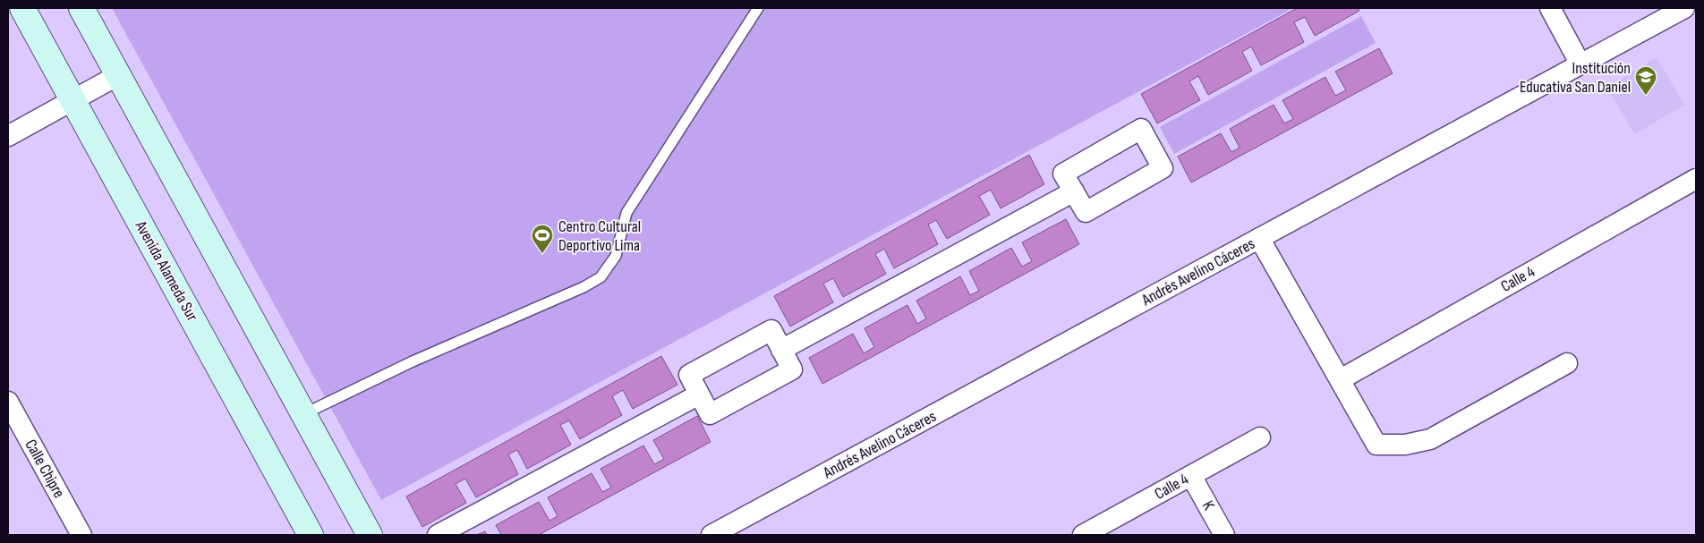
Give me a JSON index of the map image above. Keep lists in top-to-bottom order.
{
  "streets": {
    "main road": ["Avenida Alameda Sur"],
    "street": [
      "Andrés Avelino Cáceres",
      "Calle 4",
      "Calle Chipre",
      "K"
    ]
  },
  "crossings": [
    ["Calle 4", "K"]
  ],
  "places": {
    "school or university": ["Institución Educativa San Daniel"],
    "sports": ["Centro Cultural Deportivo Lima"]
  }
}
